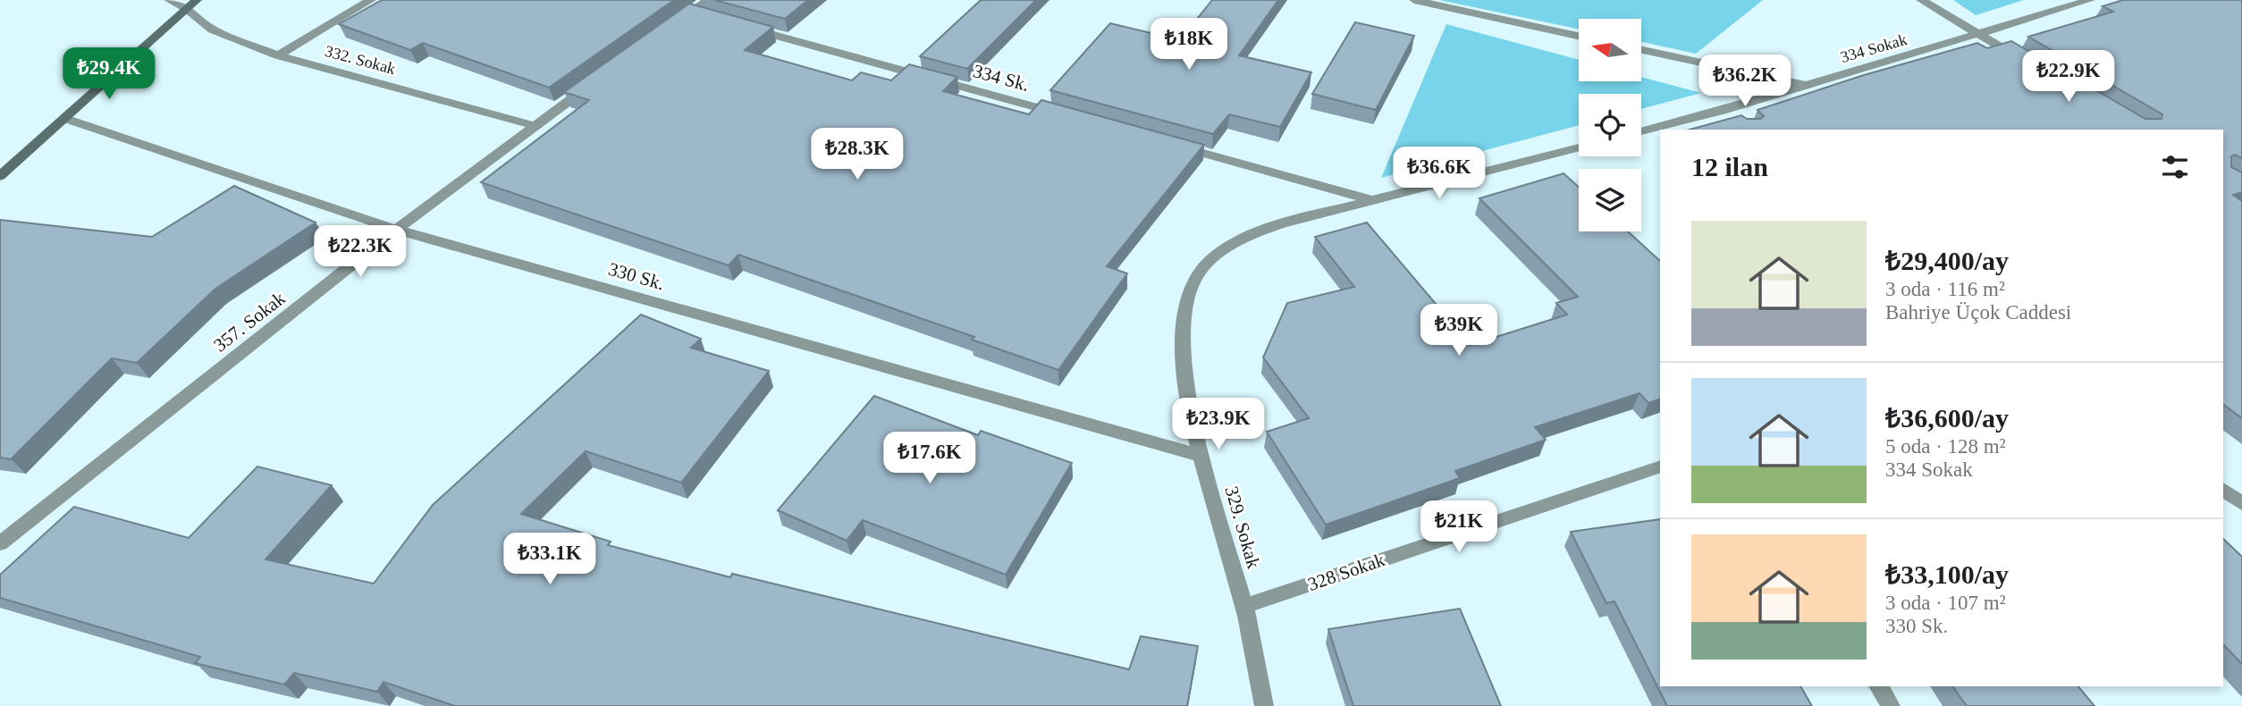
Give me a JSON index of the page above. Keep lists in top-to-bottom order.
{
  "streets": {
    "street": [
      "334 Sokak",
      "332. Sokak",
      "334 Sk.",
      "330 Sk.",
      "357. Sokak",
      "329. Sokak",
      "328 Sokak"
    ]
  },
  "crossings": [
    ["332. Sokak", "357. Sokak"],
    ["330 Sk.", "357. Sokak"],
    ["330 Sk.", "329. Sokak"],
    ["329. Sokak", "328 Sokak"]
  ],
  "north": "left",
  "page": {
    "price": [
      "₺18K",
      "₺29.4K",
      "₺22.9K",
      "₺36.2K",
      "₺28.3K",
      "₺36.6K",
      "₺22.3K",
      "₺39K",
      "₺23.9K",
      "₺17.6K",
      "₺21K",
      "₺33.1K"
    ],
    "heading": "12 ilan",
    "list": [
      {
        "name": "₺29,400/ay",
        "note": "3 oda · 116 m² · Bahriye Üçok Caddesi"
      },
      {
        "name": "₺36,600/ay",
        "note": "5 oda · 128 m² · 334 Sokak"
      },
      {
        "name": "₺33,100/ay",
        "note": "3 oda · 107 m² · 330 Sk."
      }
    ]
  }
}
